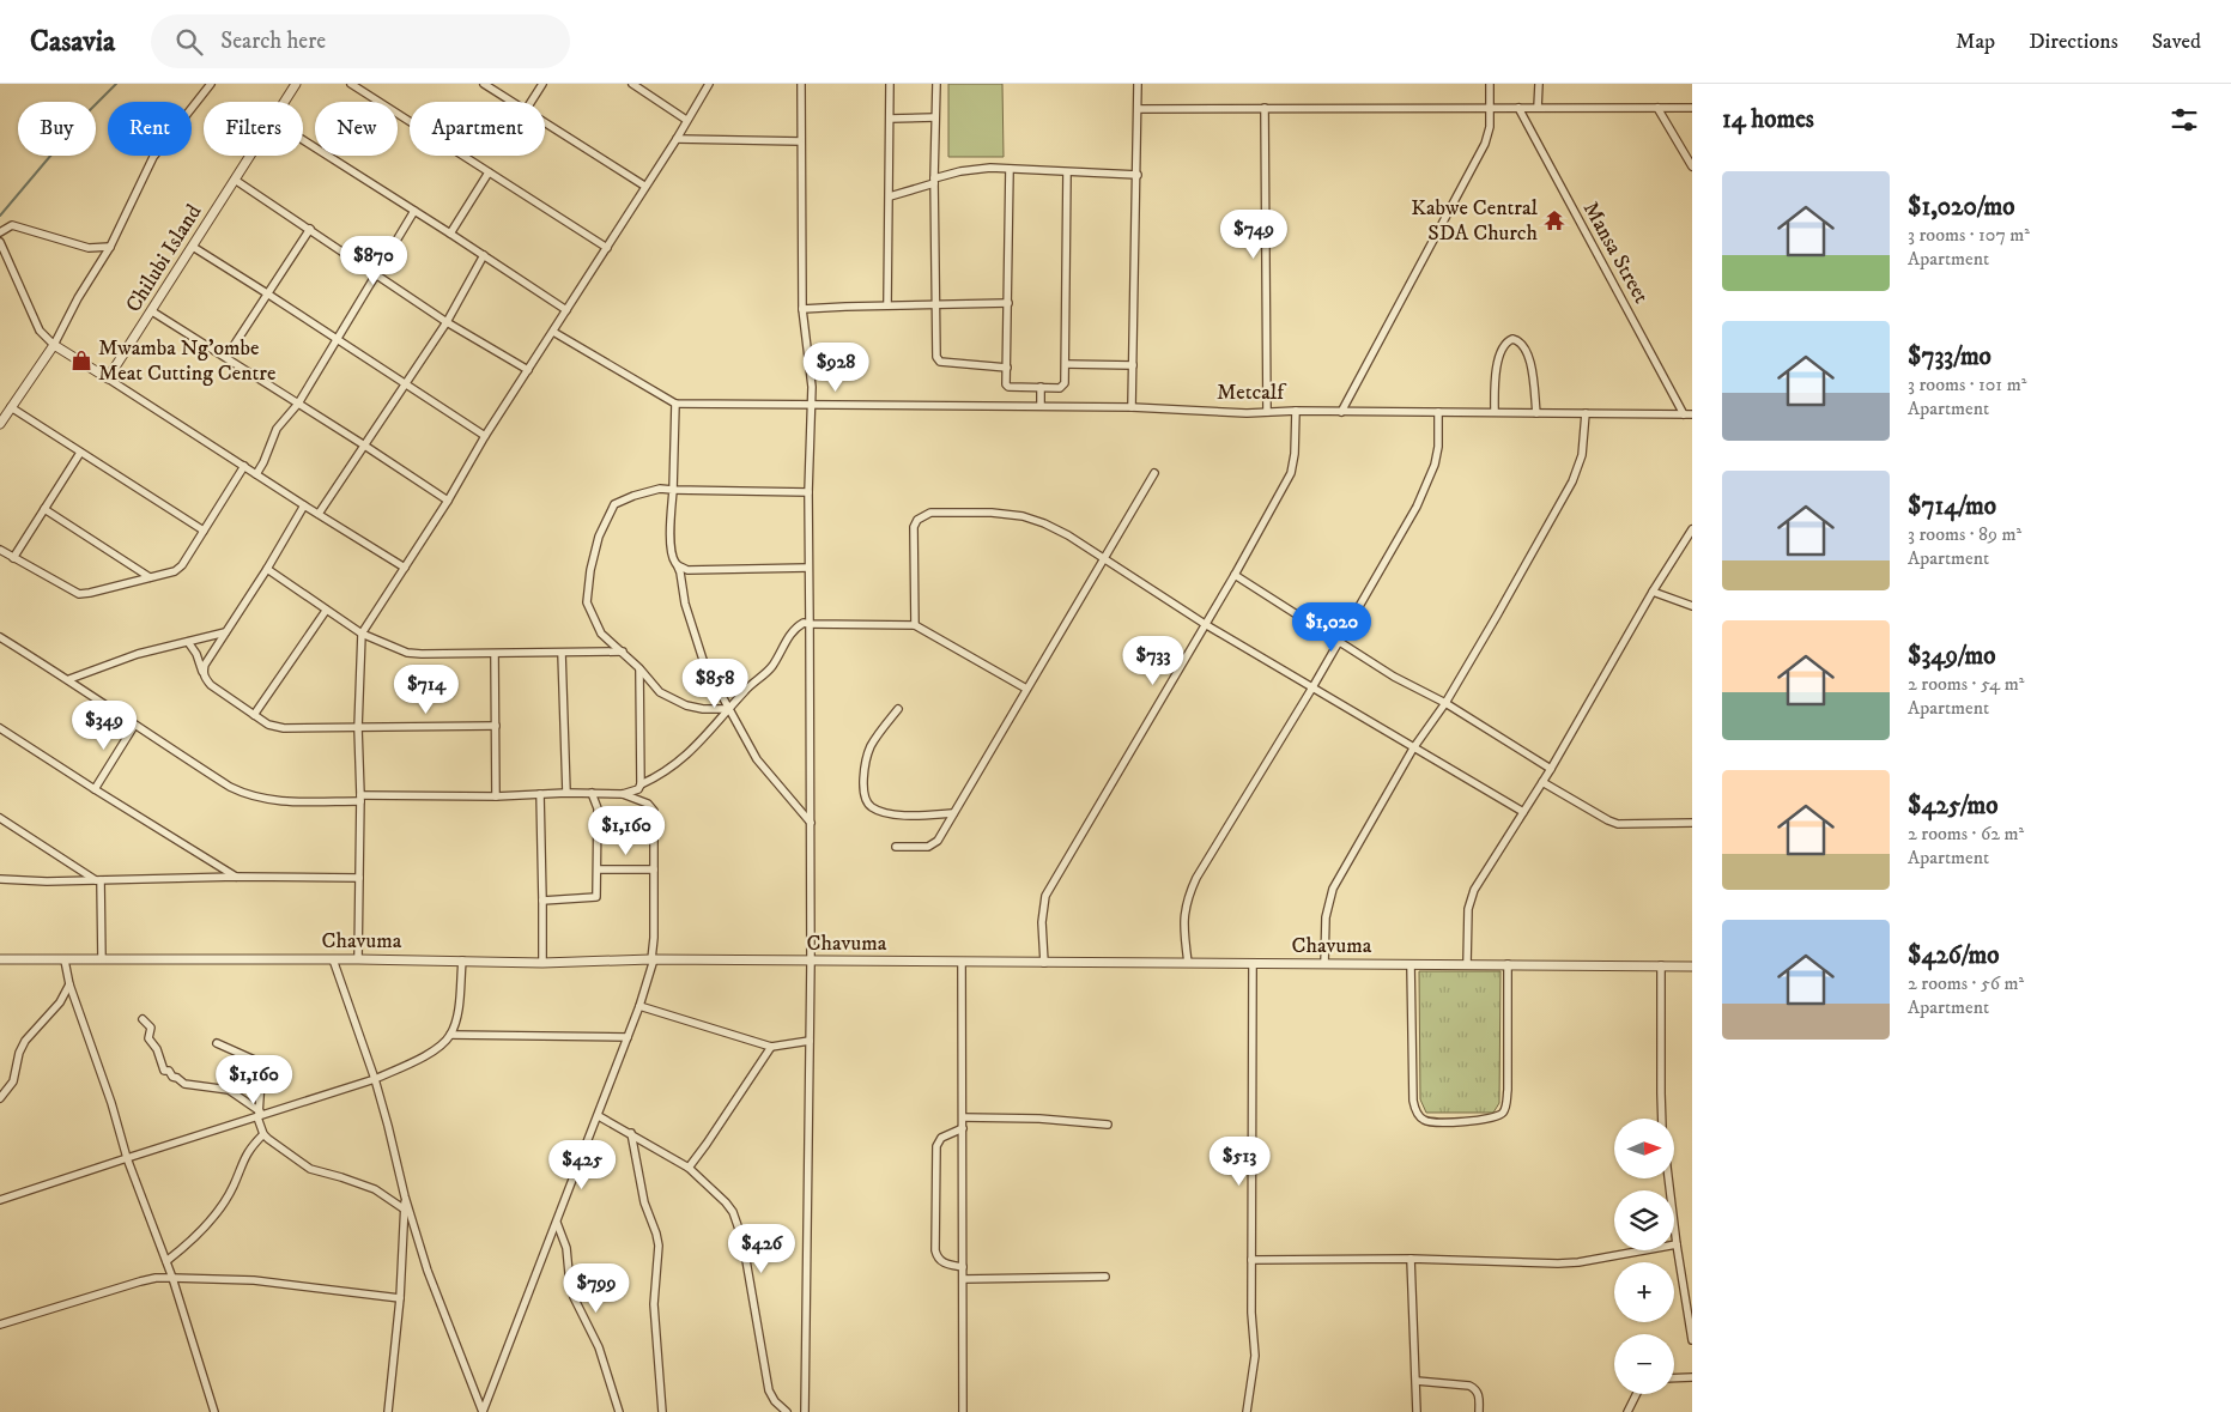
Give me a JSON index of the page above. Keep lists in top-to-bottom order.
{
  "streets": {
    "street": [
      "Mansa Street",
      "Chilubi Island",
      "Metcalf",
      "Chavuma"
    ]
  },
  "crossings": [
    ["Mansa Street", "Metcalf"]
  ],
  "places": {
    "temple": ["Kabwe Central SDA Church"],
    "shop": ["Mwamba Ng'ombe Meat Cutting Centre"]
  },
  "north": "right",
  "page": {
    "header": "Casavia",
    "search": "Search here",
    "nav": ["Map", "Directions", "Saved"],
    "heading": "14 homes",
    "chip": [
      "Buy",
      "Rent",
      "Filters",
      "New",
      "Apartment"
    ],
    "list": [
      {
        "name": "$1,020/mo",
        "note": "3 rooms · 107 m² · Apartment"
      },
      {
        "name": "$733/mo",
        "note": "3 rooms · 101 m² · Apartment"
      },
      {
        "name": "$714/mo",
        "note": "3 rooms · 89 m² · Apartment"
      },
      {
        "name": "$349/mo",
        "note": "2 rooms · 54 m² · Apartment"
      },
      {
        "name": "$425/mo",
        "note": "2 rooms · 62 m² · Apartment"
      },
      {
        "name": "$426/mo",
        "note": "2 rooms · 56 m² · Apartment"
      }
    ],
    "price": [
      "$749",
      "$870",
      "$928",
      "$1,020",
      "$733",
      "$858",
      "$714",
      "$349",
      "$1,160",
      "$1,160",
      "$513",
      "$425",
      "$426",
      "$799"
    ],
    "map_buttons": ["+", "−"]
  }
}
